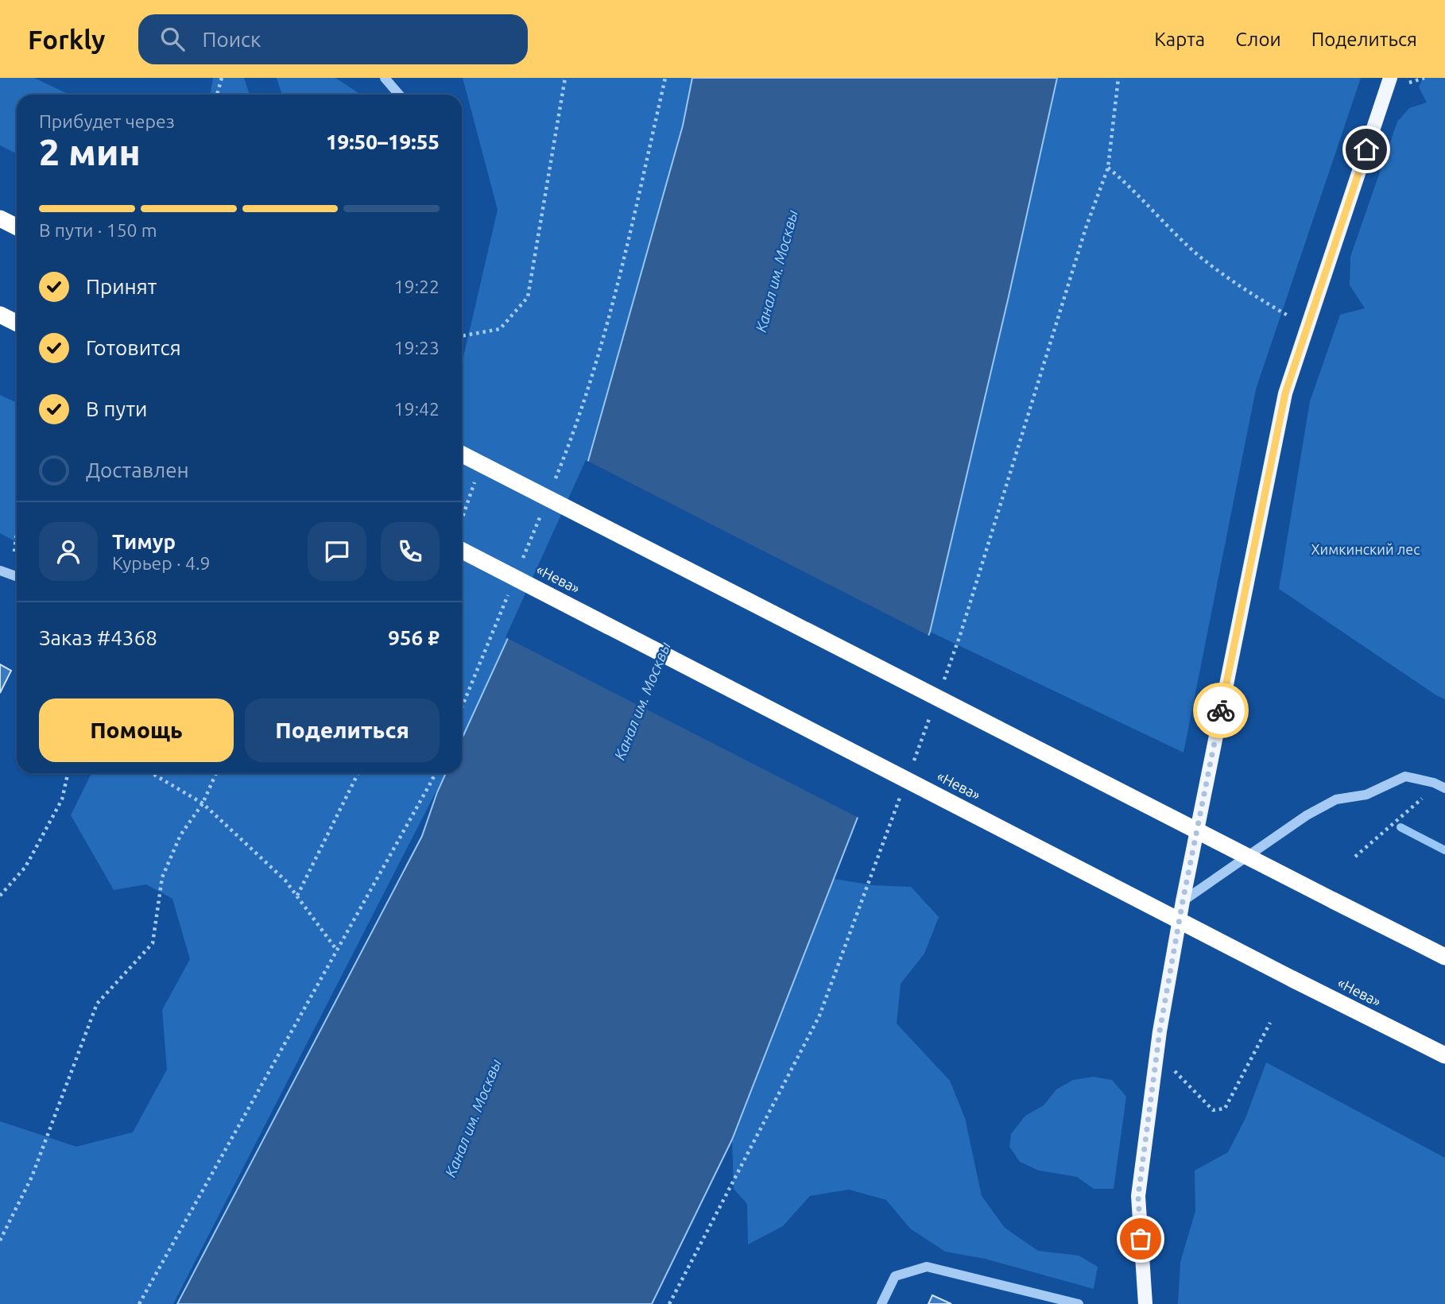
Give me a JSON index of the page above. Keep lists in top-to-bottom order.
{
  "streets": {
    "highway": ["«Нева»"]
  },
  "water": ["Канал им. Москвы"],
  "parks": ["Химкинский лес"],
  "page": {
    "header": "Forkly",
    "search": "Поиск",
    "nav": ["Карта", "Слои", "Поделиться"],
    "heading": ["2 мин", "Прибудет через", "19:50–19:55"],
    "panel": [
      "Тимур",
      "Курьер · 4.9",
      "Заказ #4368",
      "956 ₽"
    ],
    "bar": "В пути · 150 m",
    "list": [
      ["Принят", "19:22"],
      ["Готовится", "19:23"],
      ["В пути", "19:42"],
      "Доставлен"
    ],
    "buttons": ["Помощь", "Поделиться"]
  }
}
